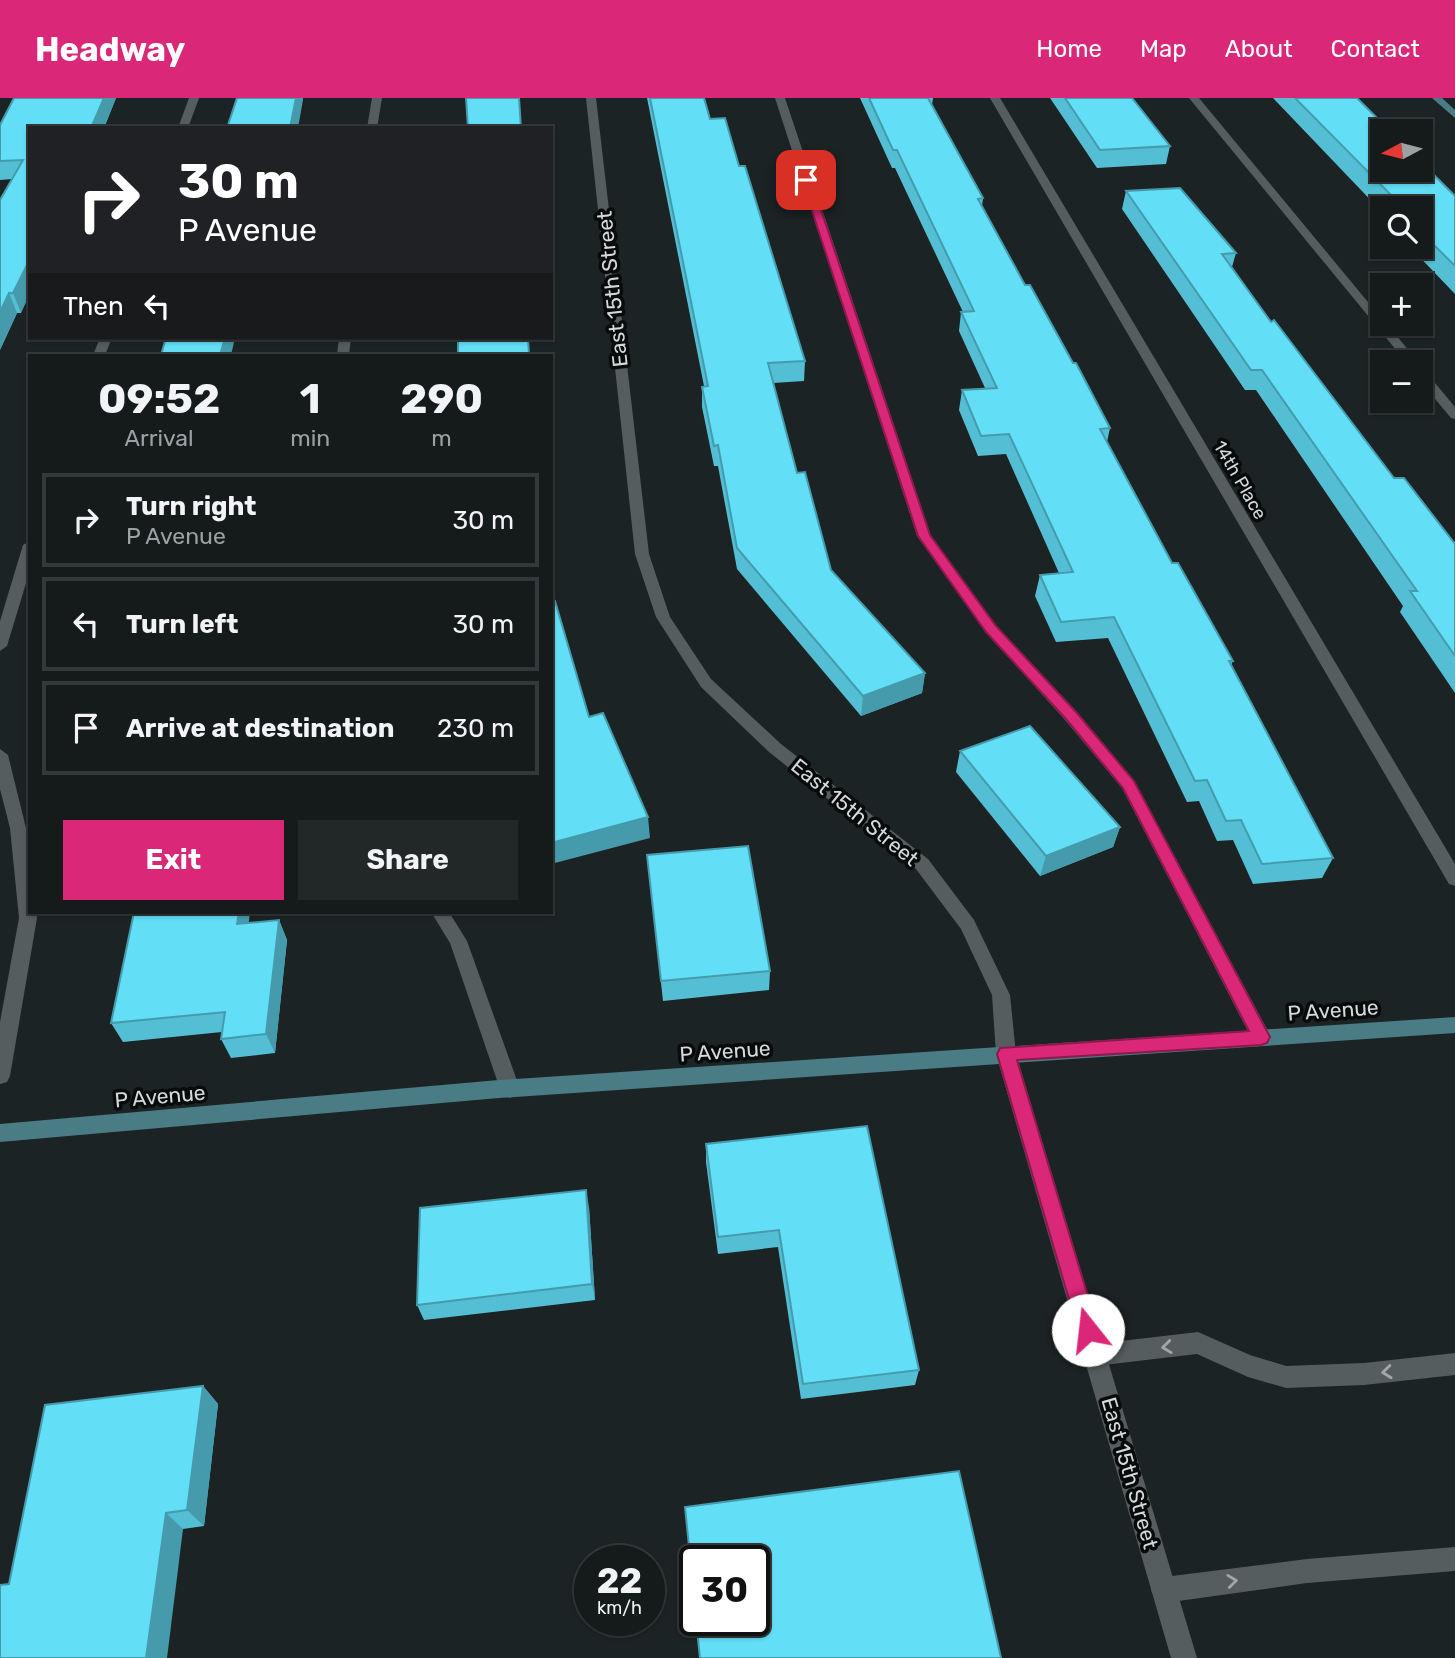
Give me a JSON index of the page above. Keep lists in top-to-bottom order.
{
  "streets": {
    "street": ["East 15th Street", "14th Place", "P Avenue"]
  },
  "crossings": [
    ["East 15th Street", "P Avenue"]
  ],
  "north": "left",
  "page": {
    "header": "Headway",
    "nav": [
      "Home",
      "Map",
      "About",
      "Contact"
    ],
    "map_buttons": ["+", "−"],
    "turn": ["30 m", "P Avenue"],
    "then": "Then",
    "eta": [
      "09:52",
      "Arrival",
      "1",
      "min",
      "290",
      "m"
    ],
    "list": [
      {
        "name": "Turn right",
        "note": "P Avenue",
        "value": "30 m"
      },
      {
        "name": "Turn left",
        "value": "30 m"
      },
      {
        "name": "Arrive at destination",
        "value": "230 m"
      }
    ],
    "buttons": ["Exit", "Share"],
    "speed": "22 km/h",
    "limit": "30"
  }
}
